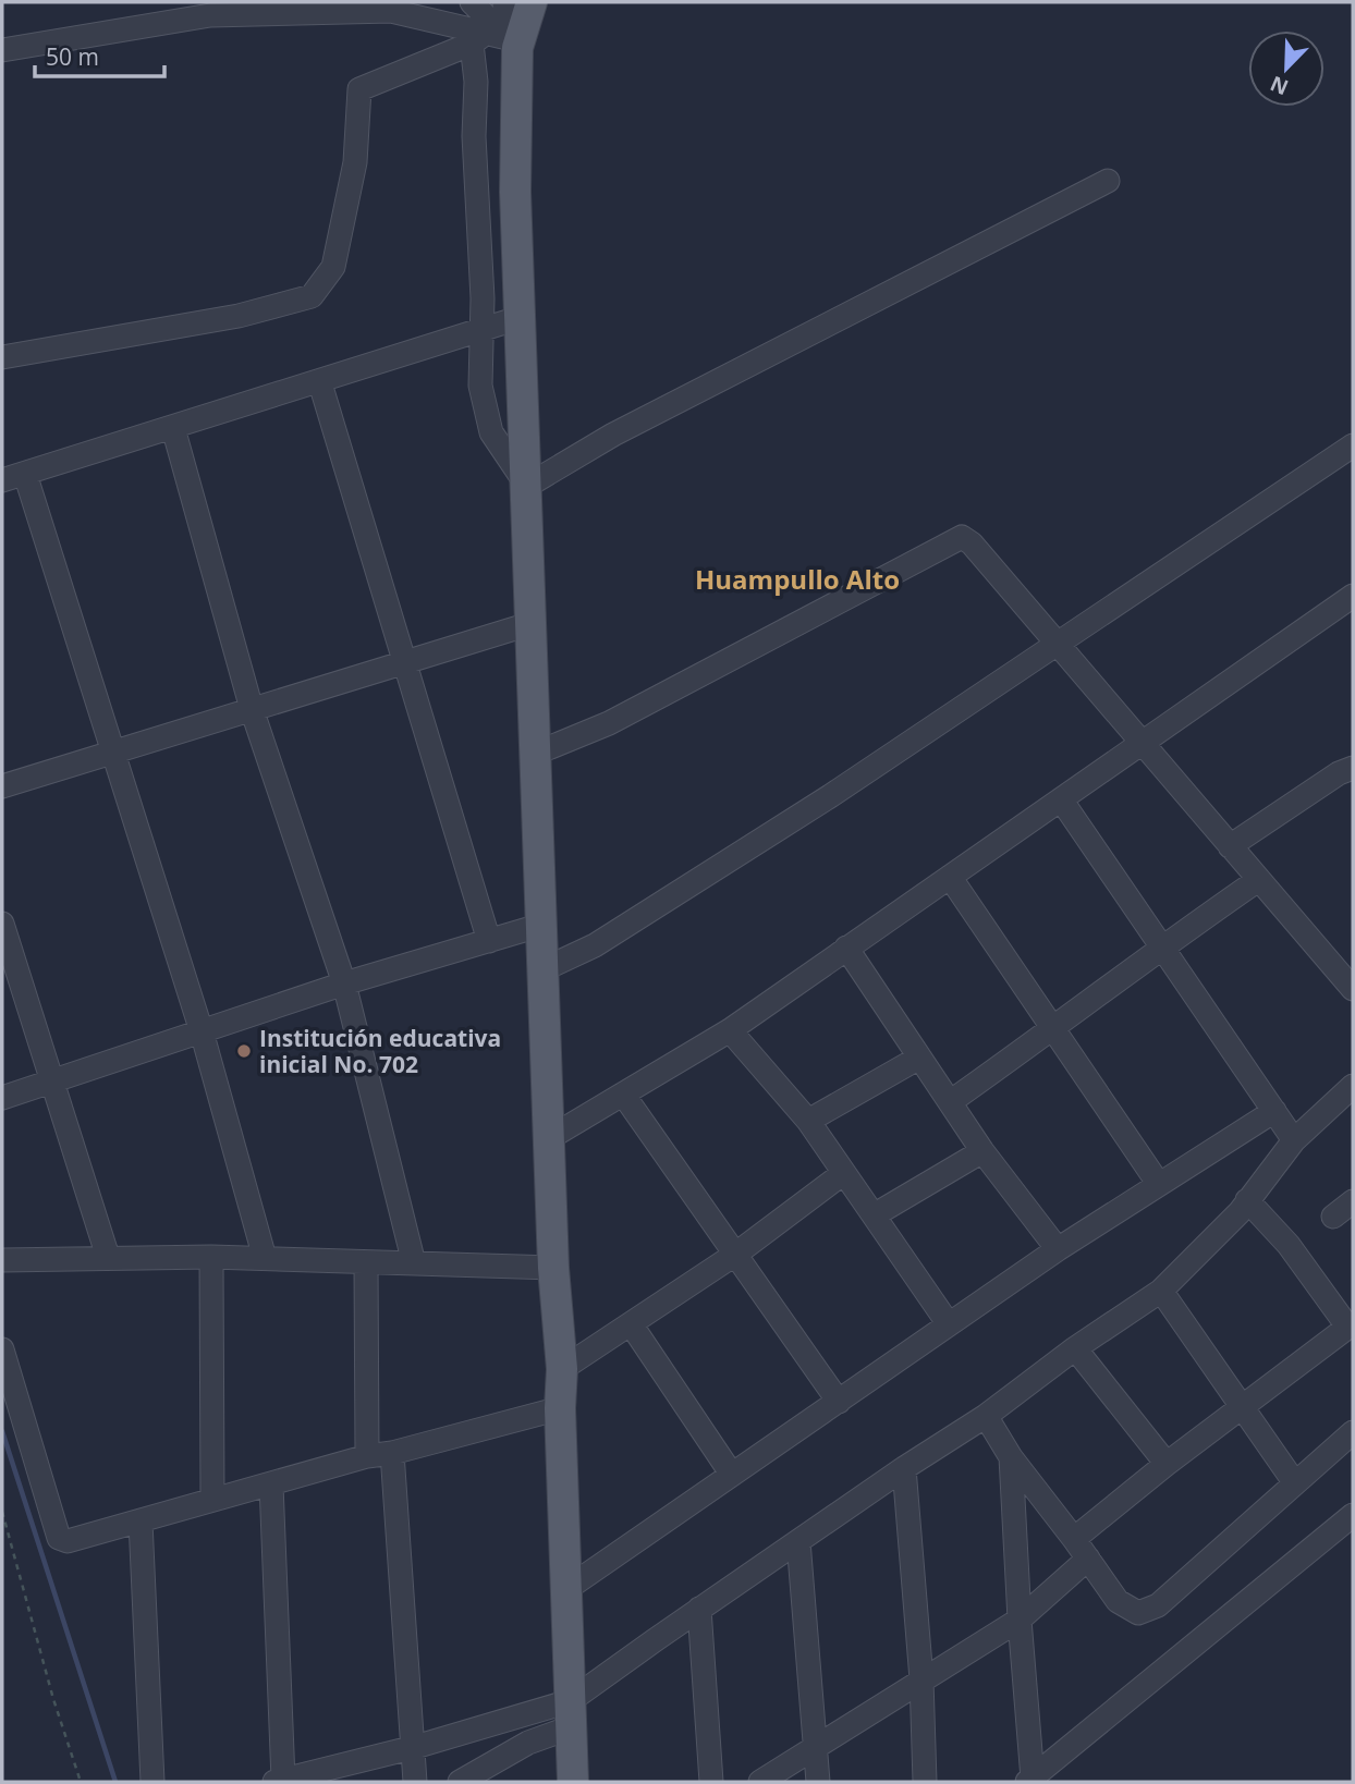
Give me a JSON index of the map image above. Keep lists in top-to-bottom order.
{
  "districts": ["Huampullo Alto"],
  "places": ["Institución educativa inicial No. 702"],
  "scale_bar": "50 m",
  "north": "bottom left"
}
